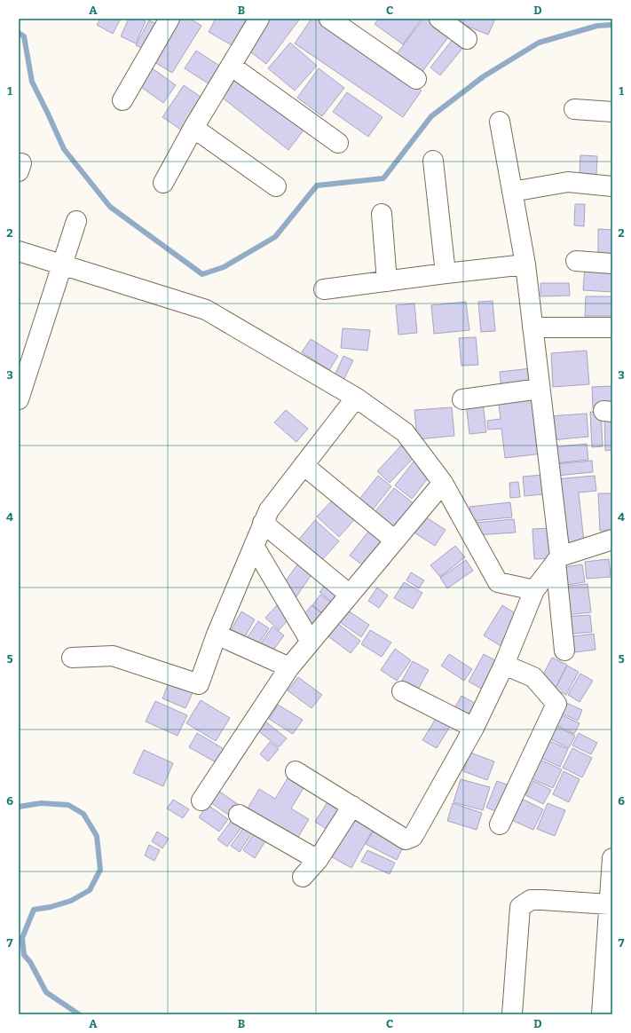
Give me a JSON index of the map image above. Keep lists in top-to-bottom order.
{
  "grid": {
    "columns": [
      "A",
      "B",
      "C",
      "D"
    ],
    "rows": [
      "1",
      "2",
      "3",
      "4",
      "5",
      "6",
      "7"
    ]
  }
}
